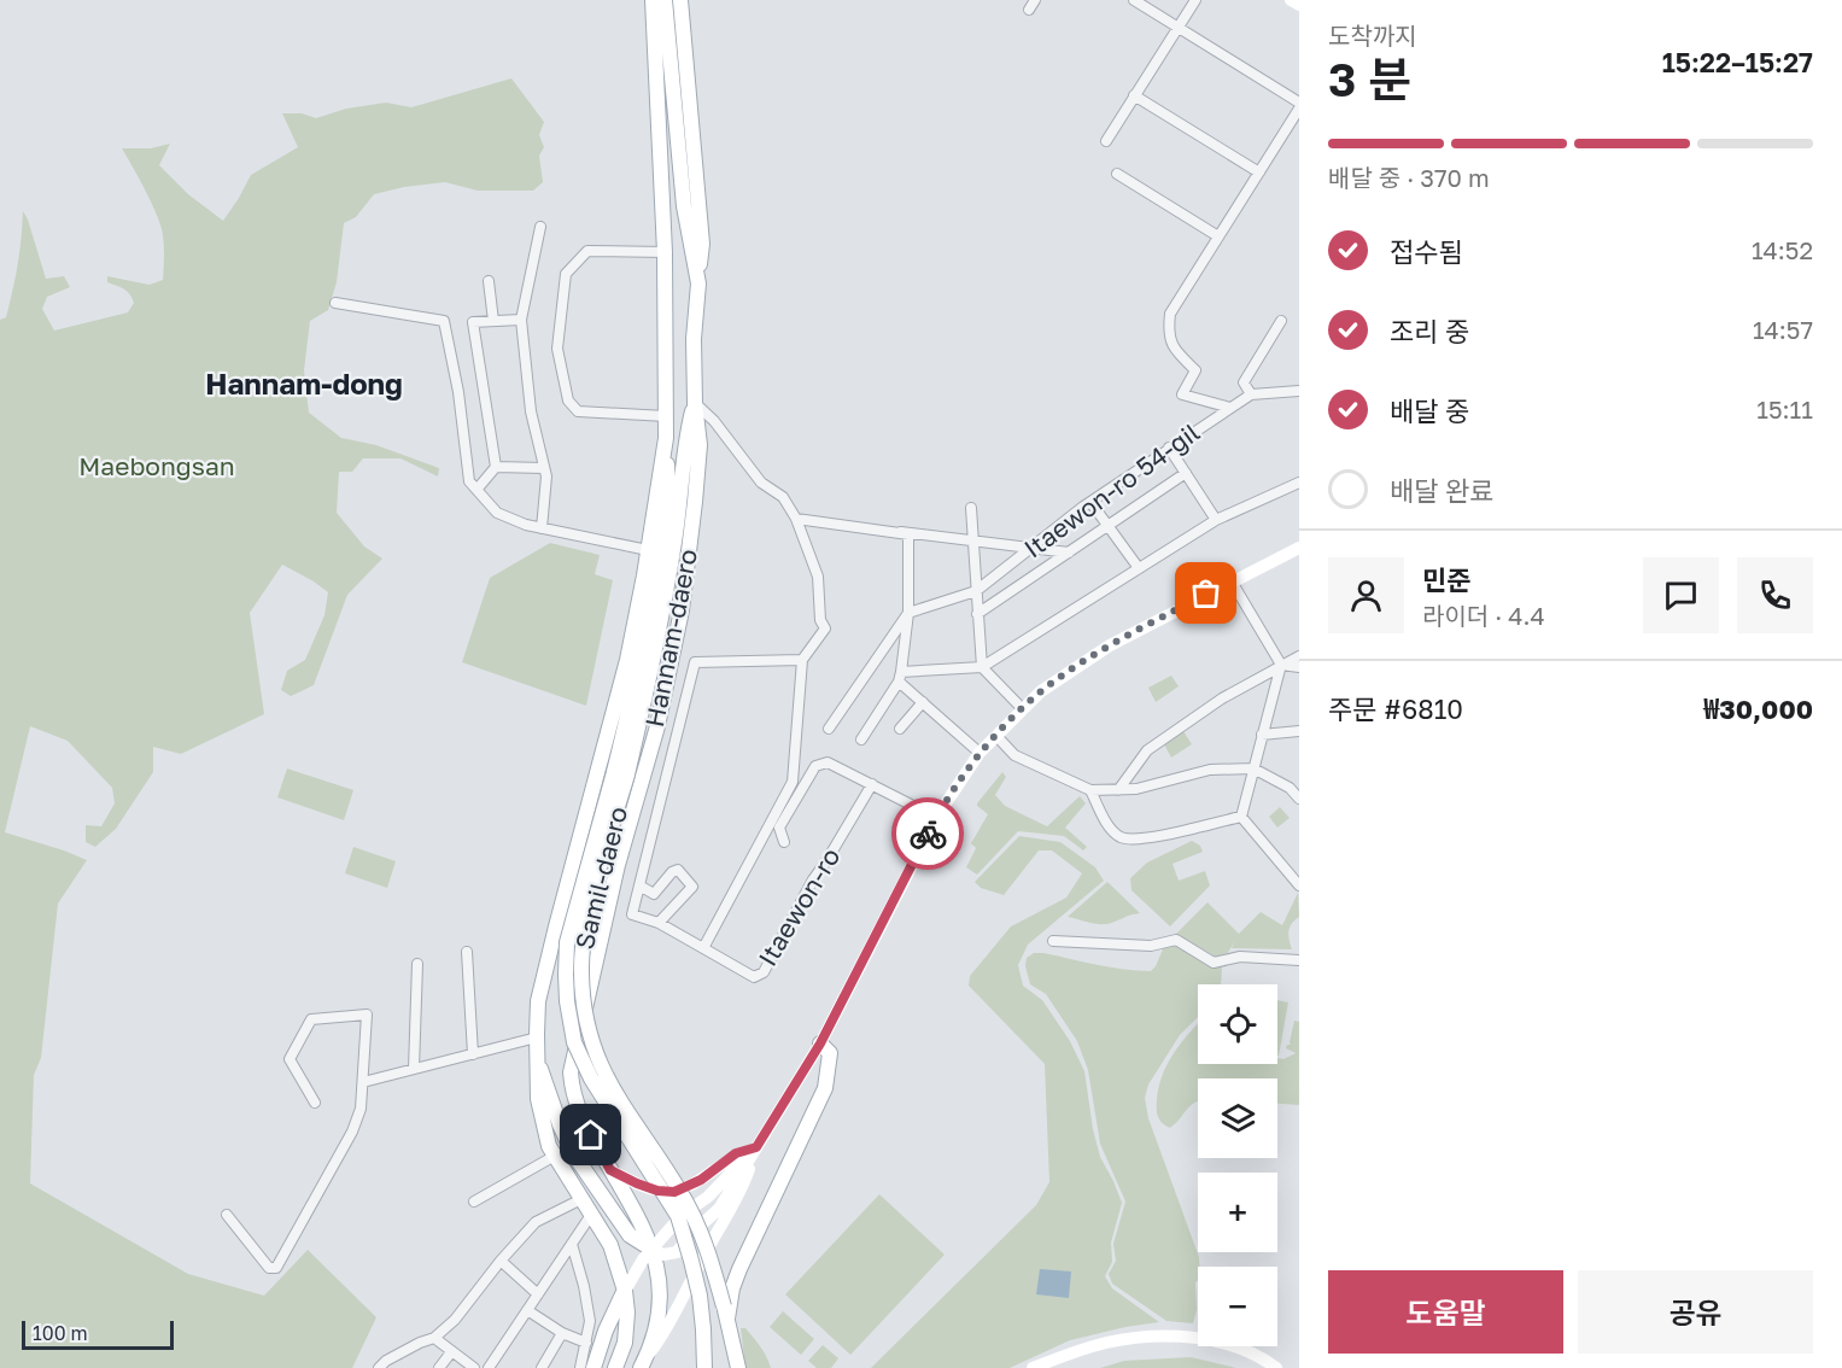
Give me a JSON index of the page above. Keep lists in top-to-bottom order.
{
  "streets": {
    "main road": ["Hannam-daero", "Samil-daero"],
    "street": ["Itaewon-ro 54-gil", "Itaewon-ro"]
  },
  "crossings": [
    ["Hannam-daero", "Samil-daero"]
  ],
  "districts": ["Hannam-dong"],
  "parks": ["Maebongsan"],
  "scale_bar": "100 m",
  "page": {
    "heading": ["3 분", "도착까지", "15:22–15:27"],
    "panel": [
      "민준",
      "라이더 · 4.4",
      "주문 #6810",
      "₩30,000"
    ],
    "bar": "배달 중 · 370 m",
    "list": [
      ["접수됨", "14:52"],
      ["조리 중", "14:57"],
      ["배달 중", "15:11"],
      "배달 완료"
    ],
    "map_buttons": ["+", "−"],
    "buttons": ["도움말", "공유"],
    "scale": "100 m"
  }
}
